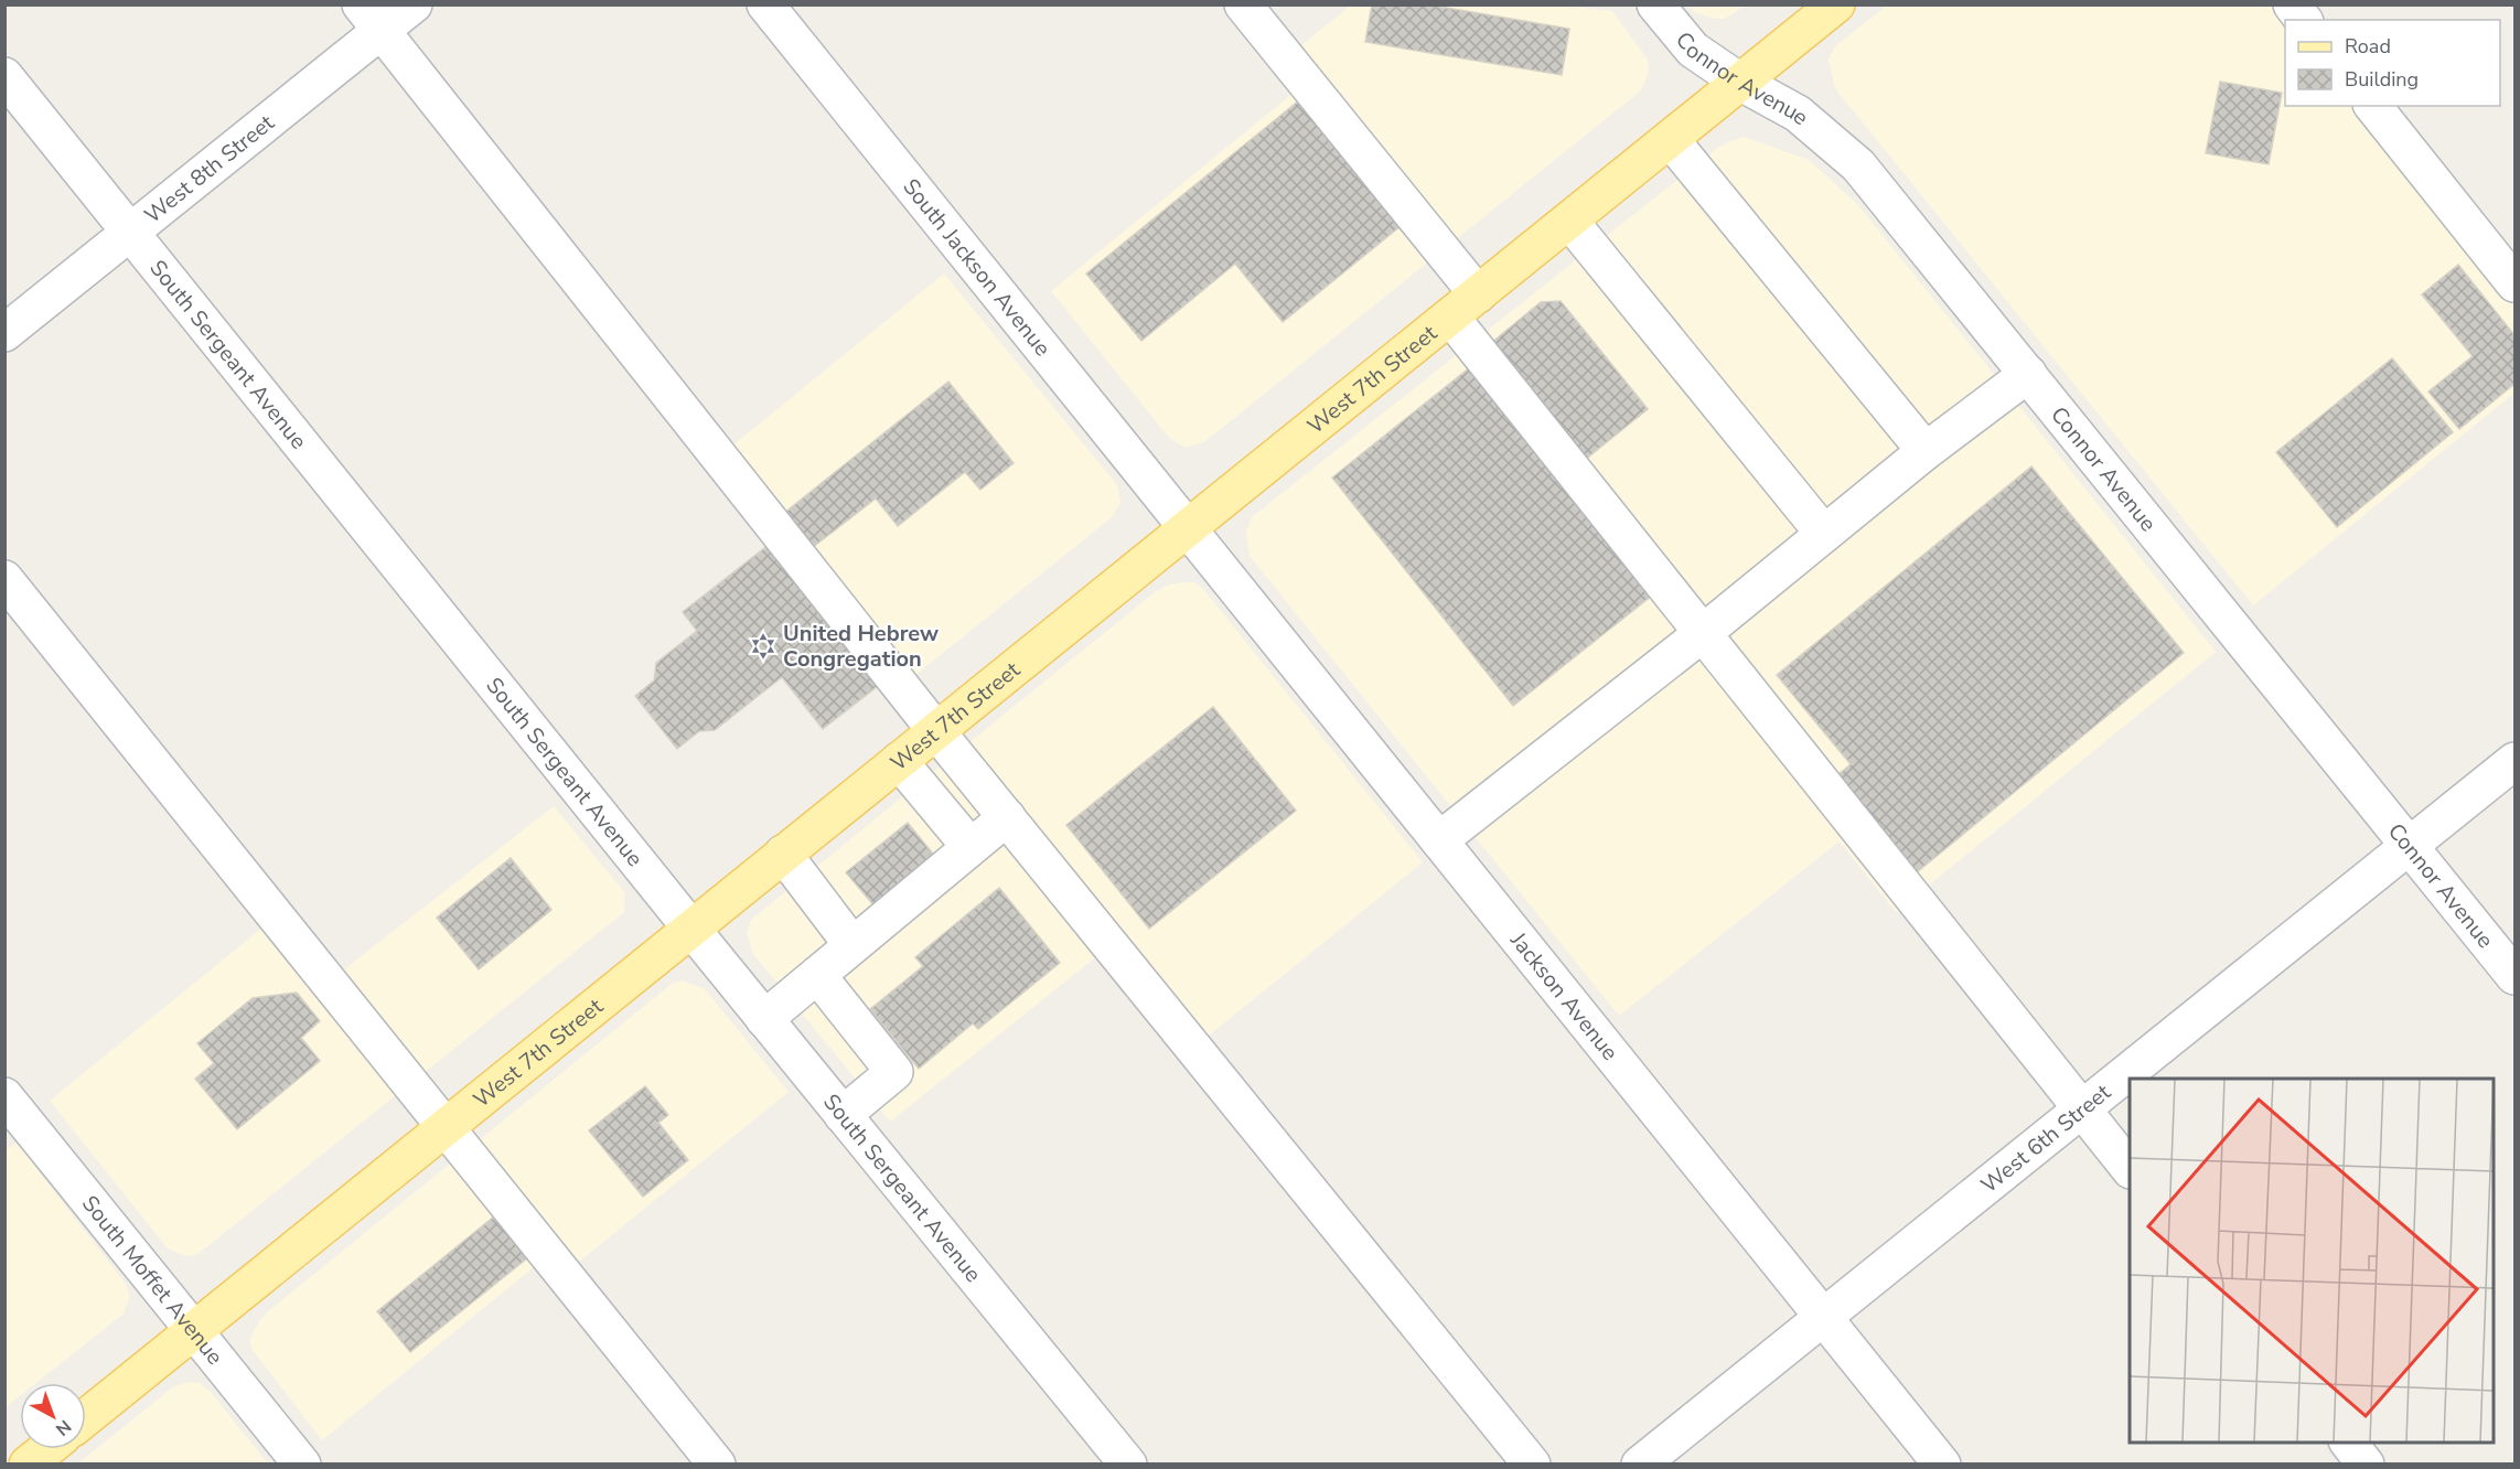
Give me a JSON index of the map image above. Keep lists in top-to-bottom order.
{
  "streets": {
    "main road": ["West 7th Street"],
    "street": [
      "Connor Avenue",
      "West 8th Street",
      "South Jackson Avenue",
      "South Sergeant Avenue",
      "Jackson Avenue",
      "West 6th Street",
      "South Moffet Avenue"
    ]
  },
  "crossings": [
    ["Connor Avenue", "West 7th Street"],
    ["Connor Avenue", "West 6th Street"],
    ["West 8th Street", "South Sergeant Avenue"],
    ["South Jackson Avenue", "West 7th Street"],
    ["South Jackson Avenue", "Jackson Avenue"],
    ["South Sergeant Avenue", "West 7th Street"],
    ["West 7th Street", "Jackson Avenue"],
    ["West 7th Street", "South Moffet Avenue"],
    ["Jackson Avenue", "West 6th Street"]
  ],
  "places": {
    "synagogue": ["United Hebrew Congregation"]
  },
  "legend": ["Road", "Building"],
  "north": "bottom right"
}
